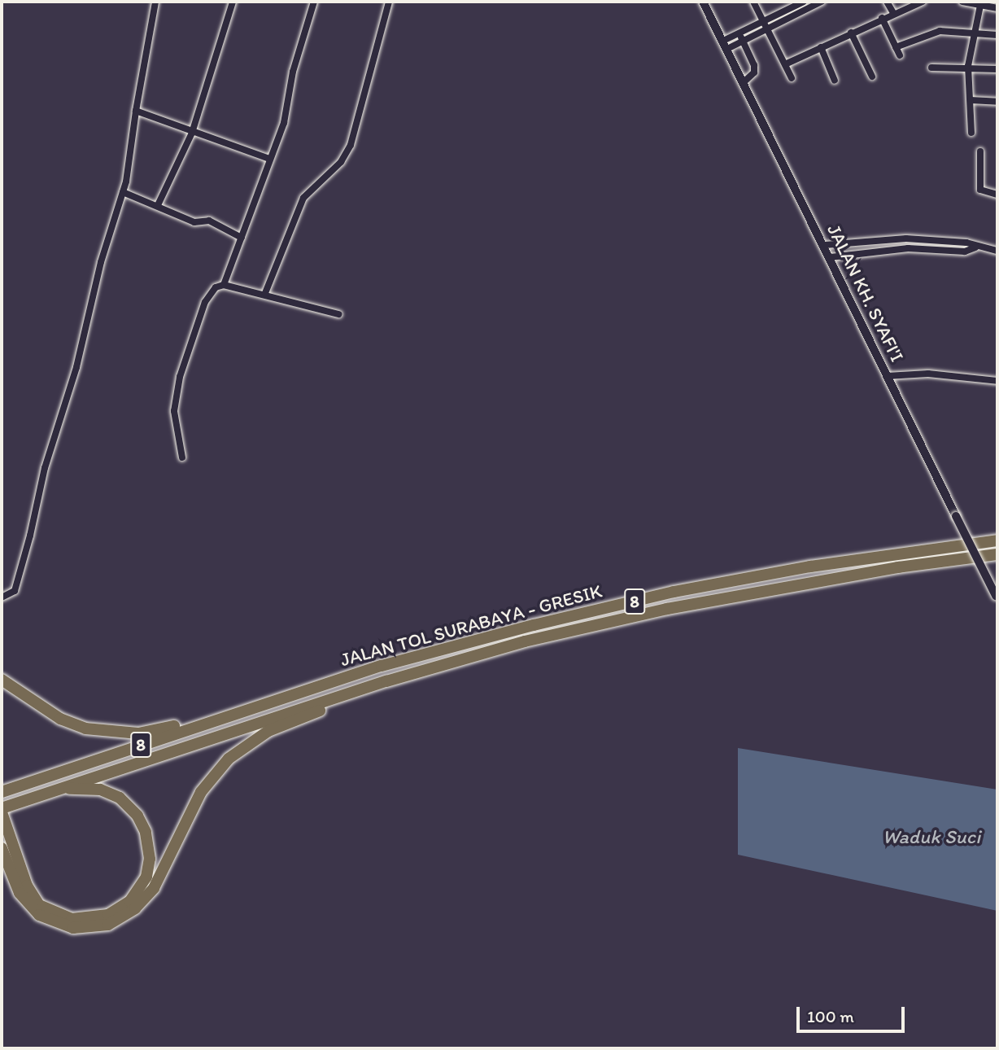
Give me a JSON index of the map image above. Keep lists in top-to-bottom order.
{
  "streets": {
    "highway": ["8", "JALAN TOL SURABAYA - GRESIK"],
    "main road": ["JALAN KH. SYAFI'I"]
  },
  "water": ["Waduk Suci"],
  "scale_bar": "100 m"
}
